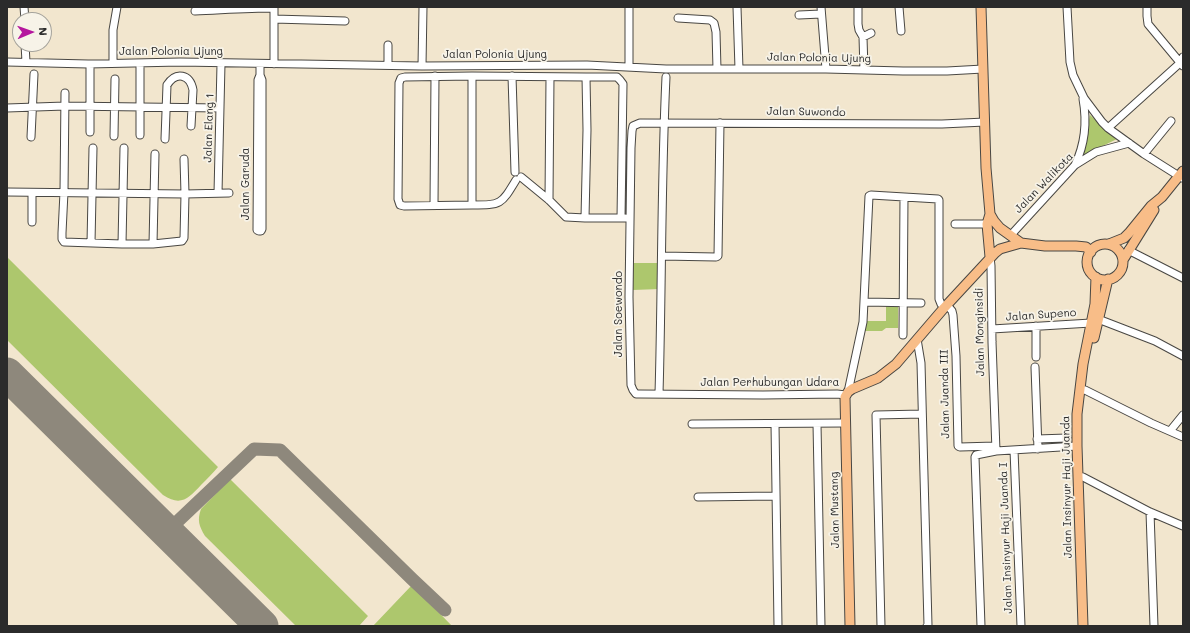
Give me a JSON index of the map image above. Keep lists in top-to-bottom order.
{
  "streets": {
    "main road": [
      "Jalan Monginsidi",
      "Jalan Perhubungan Udara",
      "Jalan Insinyur Haji Juanda",
      "Jalan Mustang"
    ],
    "street": [
      "Jalan Polonia Ujung",
      "Jalan Suwondo",
      "Jalan Elang 1",
      "Jalan Walikota",
      "Jalan Garuda",
      "Jalan Soewondo",
      "Jalan Supeno",
      "Jalan Juanda III",
      "Jalan Insinyur Haji Juanda I"
    ]
  },
  "crossings": [
    ["Jalan Polonia Ujung", "Jalan Elang 1"],
    ["Jalan Polonia Ujung", "Jalan Garuda"],
    ["Jalan Polonia Ujung", "Jalan Monginsidi"],
    ["Jalan Suwondo", "Jalan Soewondo"],
    ["Jalan Suwondo", "Jalan Monginsidi"],
    ["Jalan Soewondo", "Jalan Perhubungan Udara"],
    ["Jalan Supeno", "Jalan Monginsidi"],
    ["Jalan Supeno", "Jalan Insinyur Haji Juanda"],
    ["Jalan Monginsidi", "Jalan Perhubungan Udara"],
    ["Jalan Monginsidi", "Jalan Juanda III"],
    ["Jalan Perhubungan Udara", "Jalan Juanda III"],
    ["Jalan Perhubungan Udara", "Jalan Mustang"]
  ],
  "north": "right"
}
